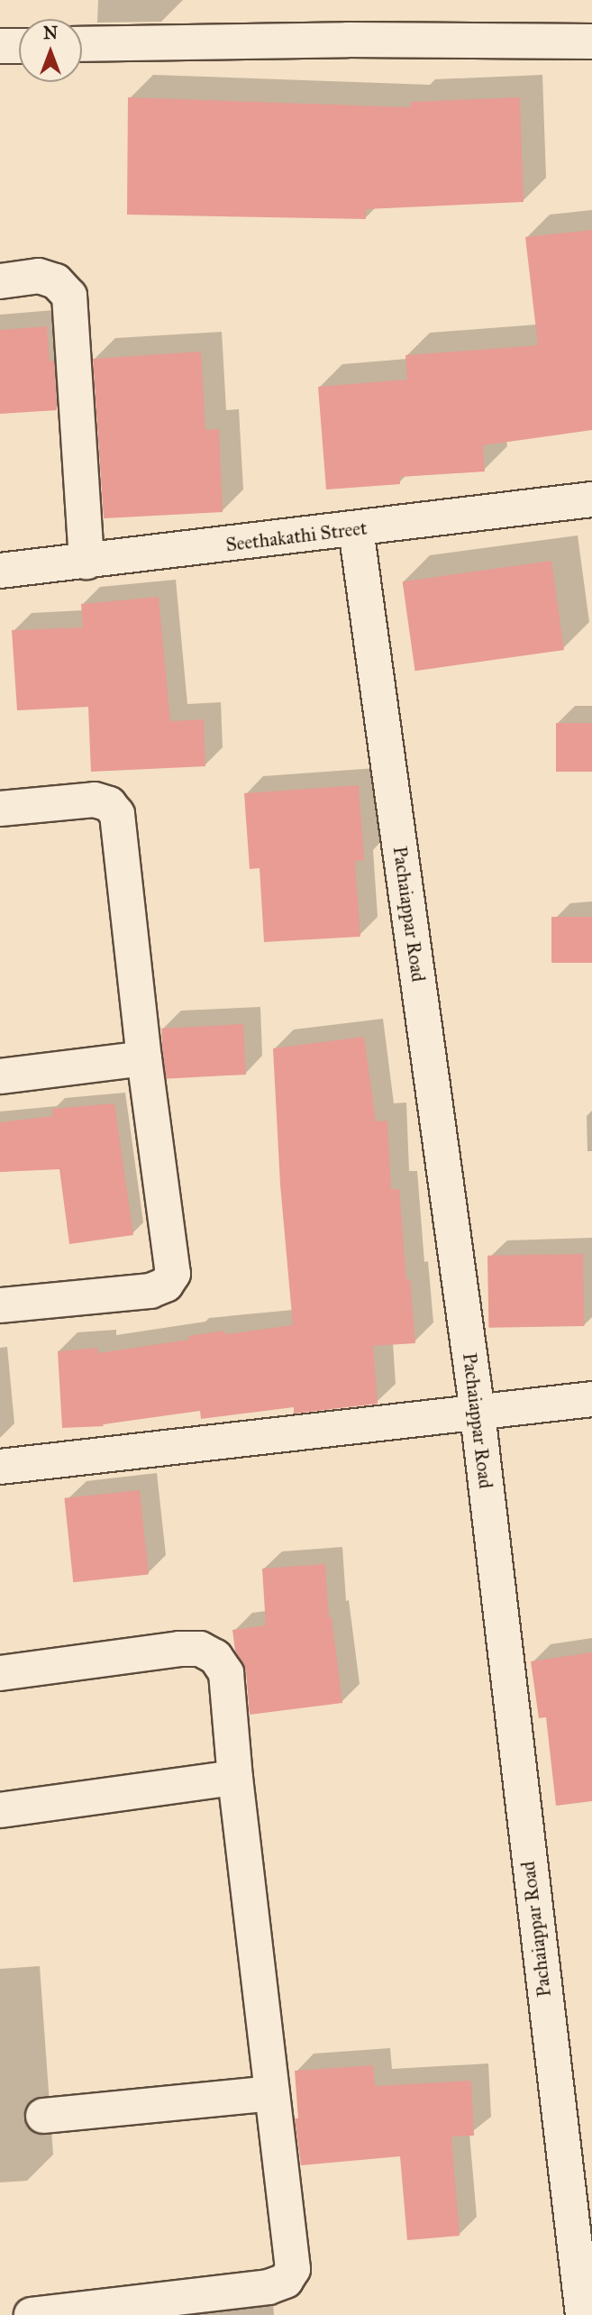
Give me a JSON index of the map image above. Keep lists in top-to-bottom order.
{
  "streets": {
    "street": ["Seethakathi Street", "Pachaiappar Road"]
  },
  "crossings": [
    ["Seethakathi Street", "Pachaiappar Road"]
  ],
  "north": "top"
}
